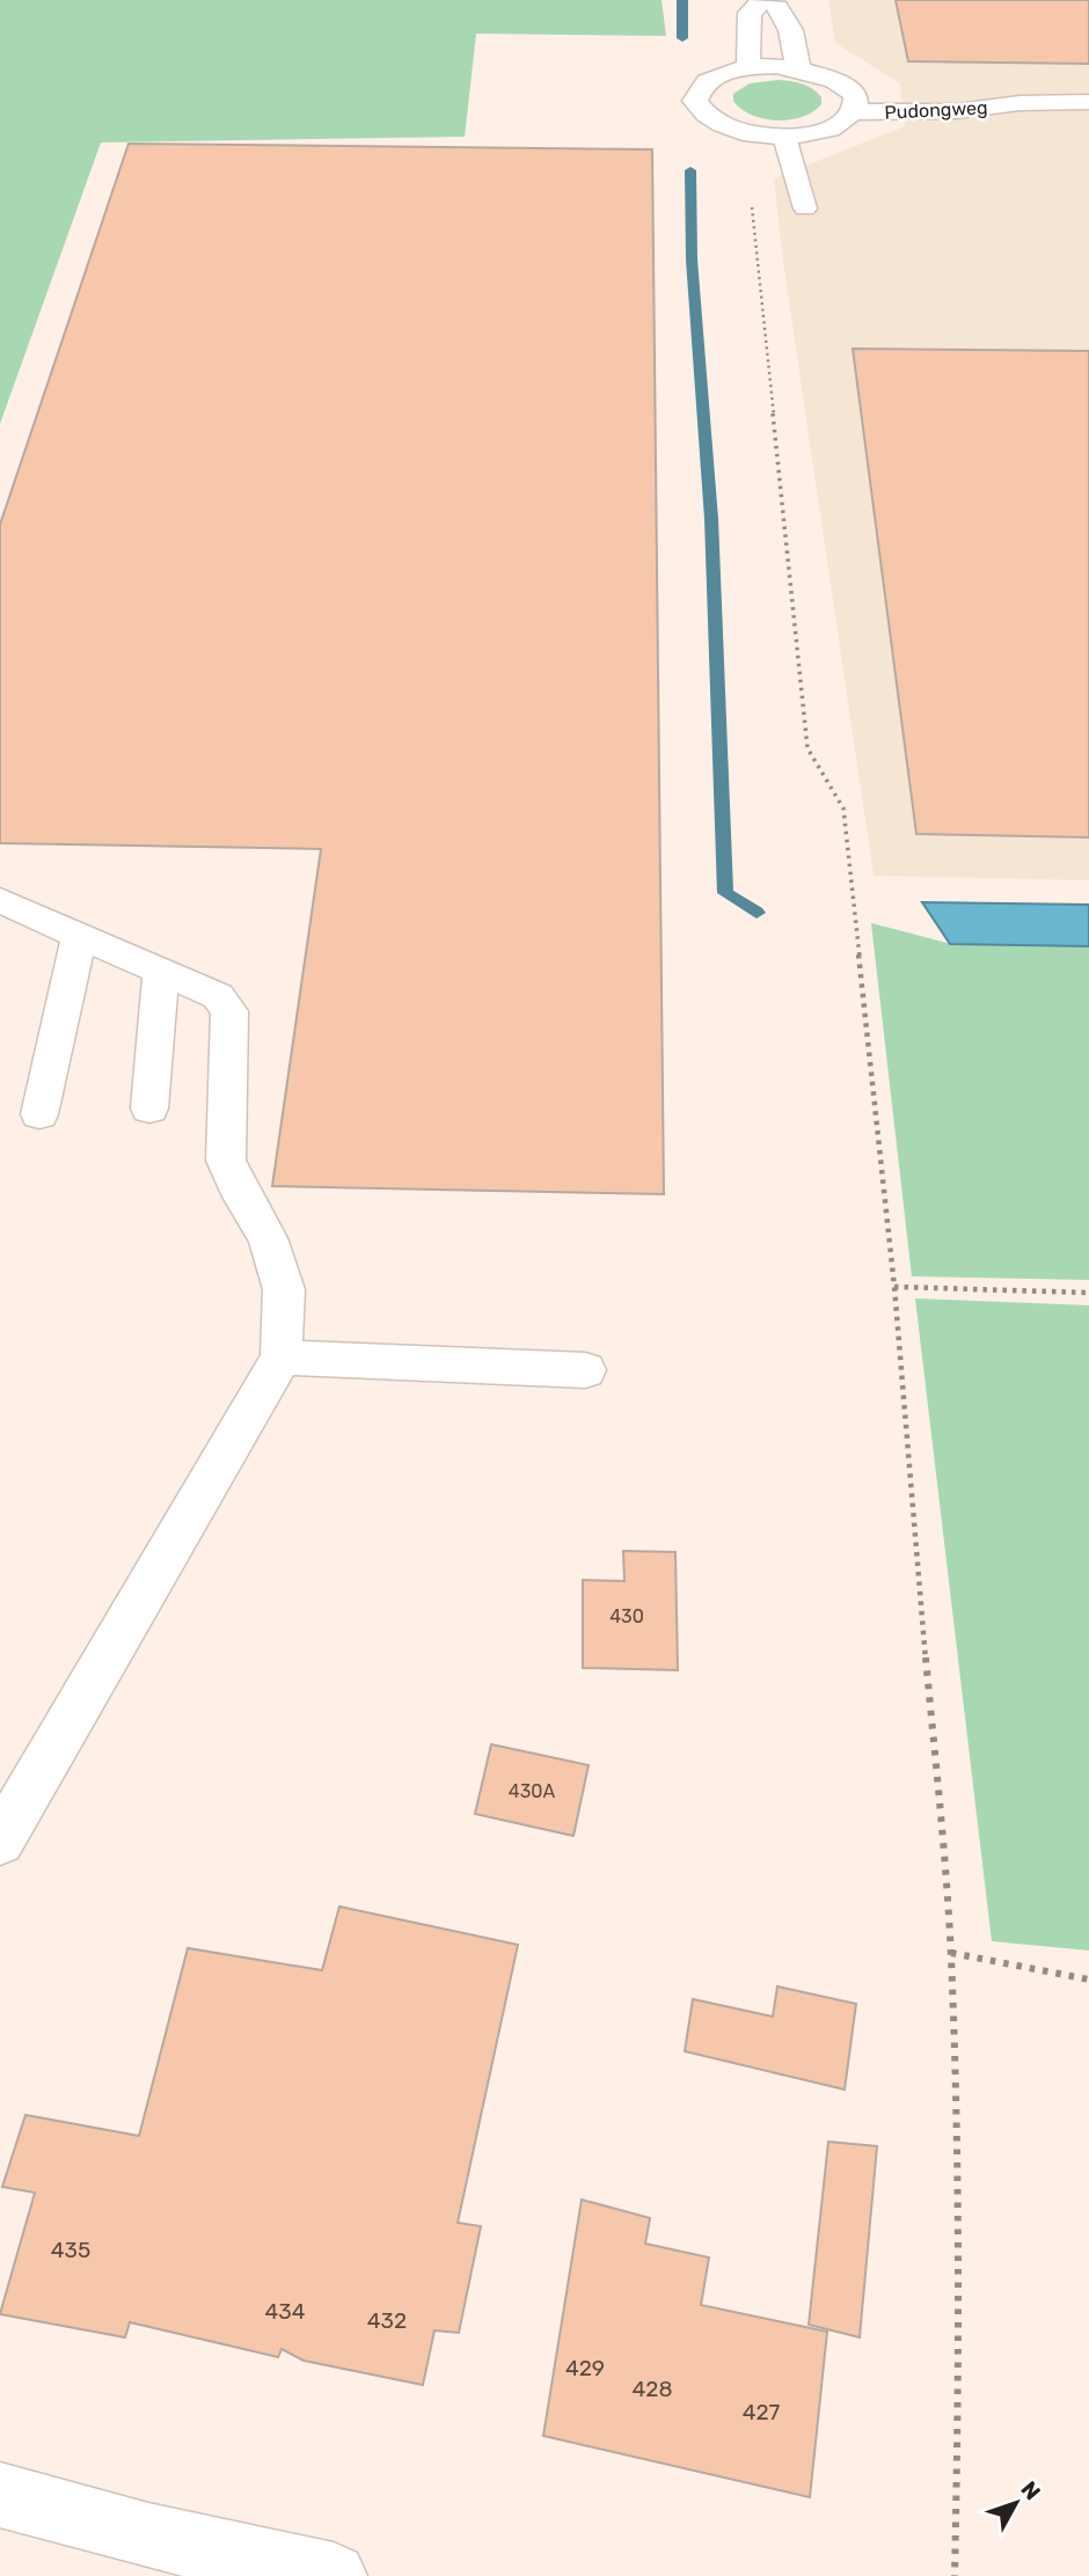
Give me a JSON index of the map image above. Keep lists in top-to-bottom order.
{
  "streets": {
    "street": ["Pudongweg"]
  },
  "house_numbers": [
    "430",
    "430A",
    "435",
    "434",
    "432",
    "429",
    "428",
    "427"
  ],
  "north": "top right"
}
